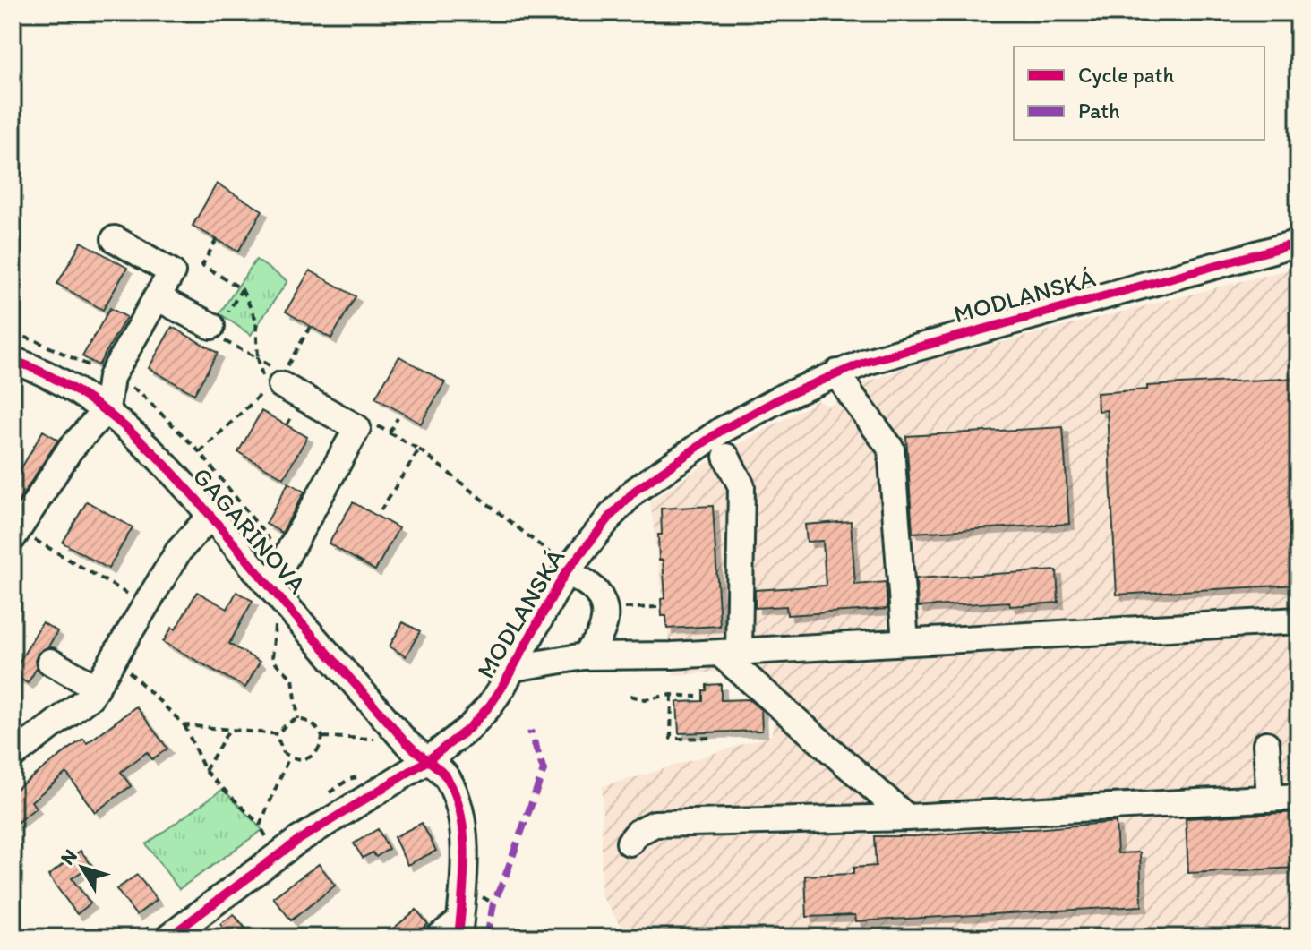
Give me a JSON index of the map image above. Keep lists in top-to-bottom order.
{
  "streets": {
    "street": ["MODLANSKÁ", "GAGARINOVA"]
  },
  "crossings": [
    ["MODLANSKÁ", "GAGARINOVA"]
  ],
  "legend": ["Cycle path", "Path"],
  "north": "top left"
}
